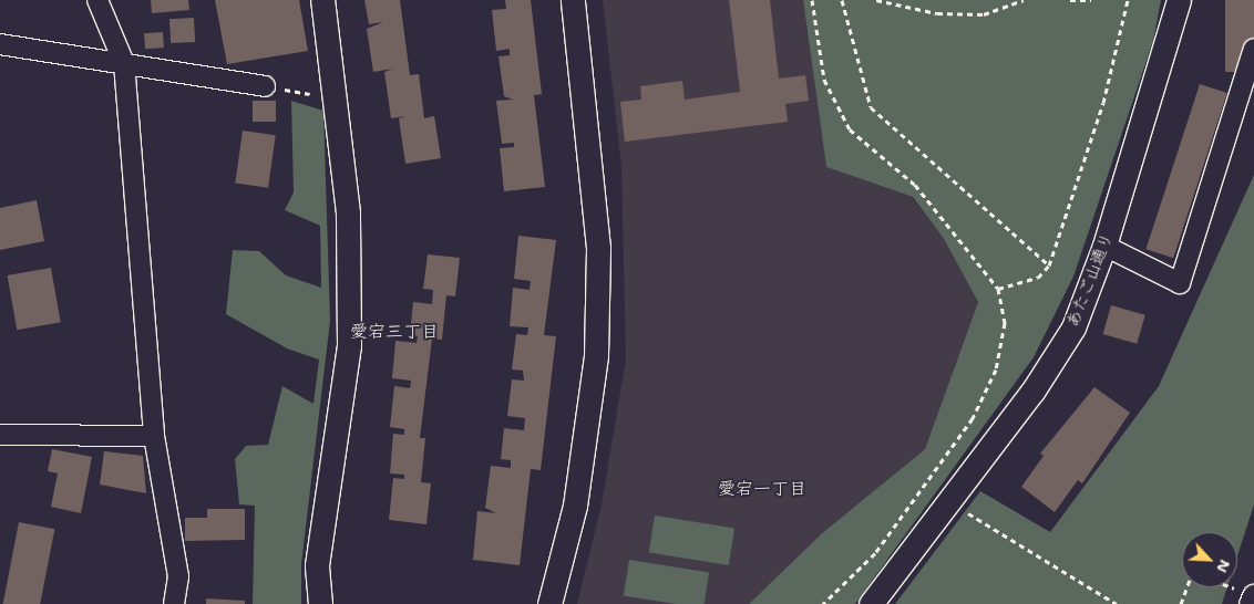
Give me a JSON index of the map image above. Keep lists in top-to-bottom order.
{
  "streets": {
    "street": ["あたご山通り"]
  },
  "districts": ["愛宕三丁目", "愛宕一丁目"],
  "north": "bottom right"
}
